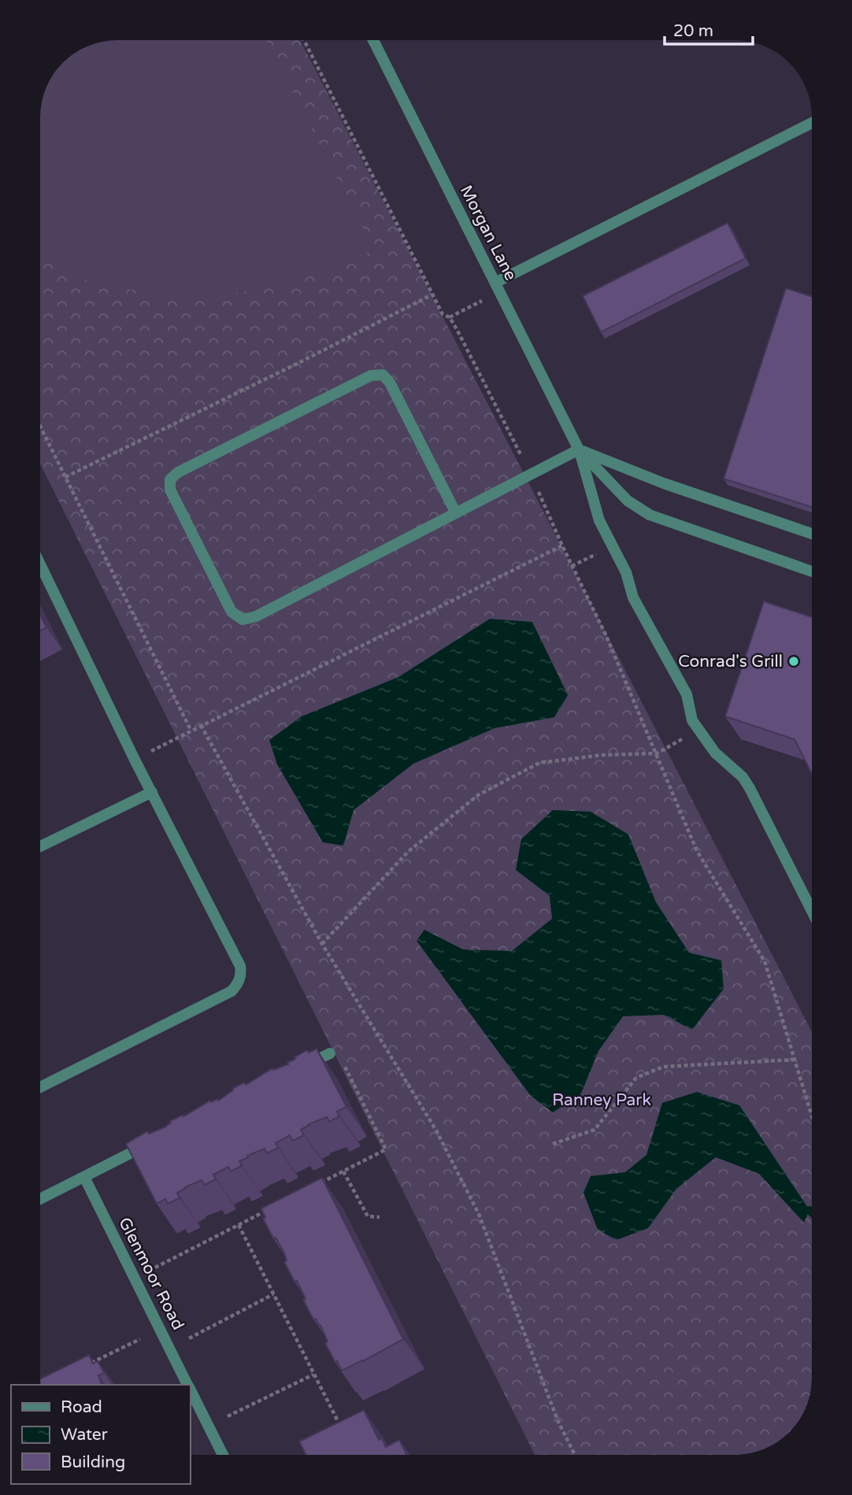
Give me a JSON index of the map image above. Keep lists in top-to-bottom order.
{
  "streets": {
    "street": ["Morgan Lane", "Glenmoor Road"]
  },
  "parks": ["Ranney Park"],
  "places": ["Conrad's Grill"],
  "legend": ["Road", "Water", "Building"],
  "scale_bar": "20 m"
}
